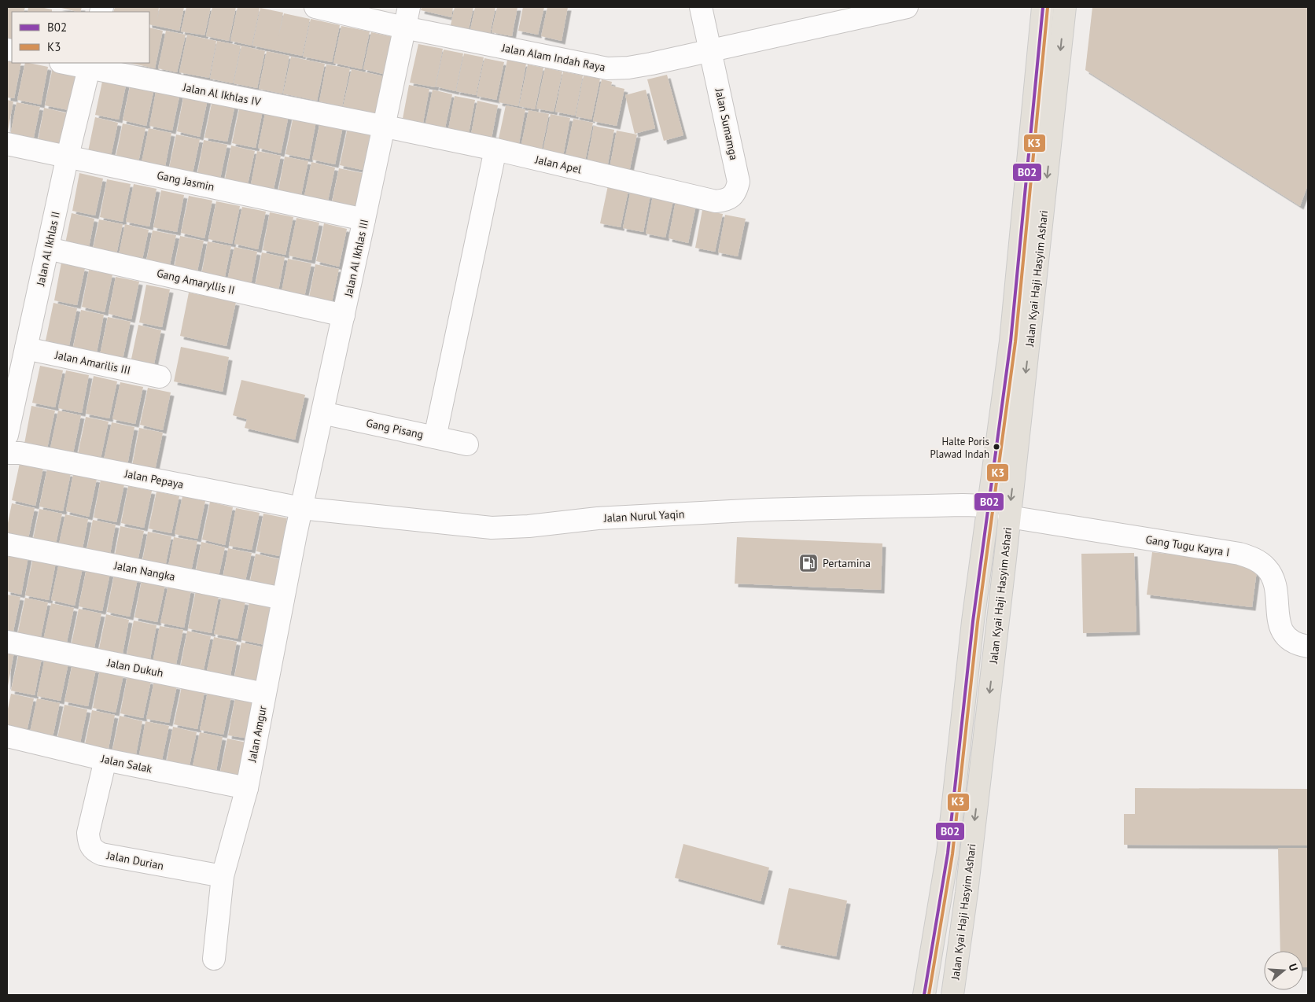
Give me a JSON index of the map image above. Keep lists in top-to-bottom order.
{
  "streets": {
    "main road": ["Jalan Kyai Haji Hasyim Ashari"],
    "street": [
      "Jalan Alam Indah Raya",
      "Jalan Al Ikhlas IV",
      "Jalan Sumamga",
      "Jalan Apel",
      "Gang Jasmin",
      "Jalan Al Ikhlas II",
      "Jalan Al Ikhlas III",
      "Gang Amaryllis II",
      "Jalan Amarilis III",
      "Gang Pisang",
      "Jalan Pepaya",
      "Jalan Nurul Yaqin",
      "Gang Tugu Kayra I",
      "Jalan Nangka",
      "Jalan Dukuh",
      "Jalan Amgur",
      "Jalan Salak",
      "Jalan Durian"
    ]
  },
  "crossings": [
    ["Jalan Alam Indah Raya", "Jalan Sumamga"],
    ["Jalan Alam Indah Raya", "Jalan Al Ikhlas III"],
    ["Jalan Al Ikhlas IV", "Jalan Apel"],
    ["Jalan Al Ikhlas IV", "Jalan Al Ikhlas II"],
    ["Jalan Al Ikhlas IV", "Jalan Al Ikhlas III"],
    ["Jalan Sumamga", "Jalan Apel"],
    ["Jalan Apel", "Jalan Al Ikhlas III"],
    ["Gang Jasmin", "Jalan Al Ikhlas II"],
    ["Gang Jasmin", "Jalan Al Ikhlas III"],
    ["Jalan Al Ikhlas II", "Gang Amaryllis II"],
    ["Jalan Al Ikhlas II", "Jalan Amarilis III"],
    ["Jalan Al Ikhlas III", "Gang Amaryllis II"],
    ["Jalan Al Ikhlas III", "Gang Pisang"],
    ["Jalan Al Ikhlas III", "Jalan Pepaya"],
    ["Jalan Al Ikhlas III", "Jalan Nurul Yaqin"],
    ["Jalan Al Ikhlas III", "Jalan Amgur"],
    ["Jalan Kyai Haji Hasyim Ashari", "Jalan Nurul Yaqin"],
    ["Jalan Kyai Haji Hasyim Ashari", "Gang Tugu Kayra I"],
    ["Jalan Pepaya", "Jalan Nurul Yaqin"],
    ["Jalan Pepaya", "Jalan Amgur"],
    ["Jalan Nurul Yaqin", "Jalan Amgur"],
    ["Jalan Nangka", "Jalan Amgur"],
    ["Jalan Dukuh", "Jalan Amgur"],
    ["Jalan Amgur", "Jalan Salak"],
    ["Jalan Amgur", "Jalan Durian"],
    ["Jalan Salak", "Jalan Durian"]
  ],
  "places": {
    "other": ["Halte Poris Plawad Indah"],
    "fuel station": ["Pertamina"]
  },
  "lines": ["transit line B02", "transit line K3"],
  "legend": ["B02", "K3"],
  "north": "right"
}
